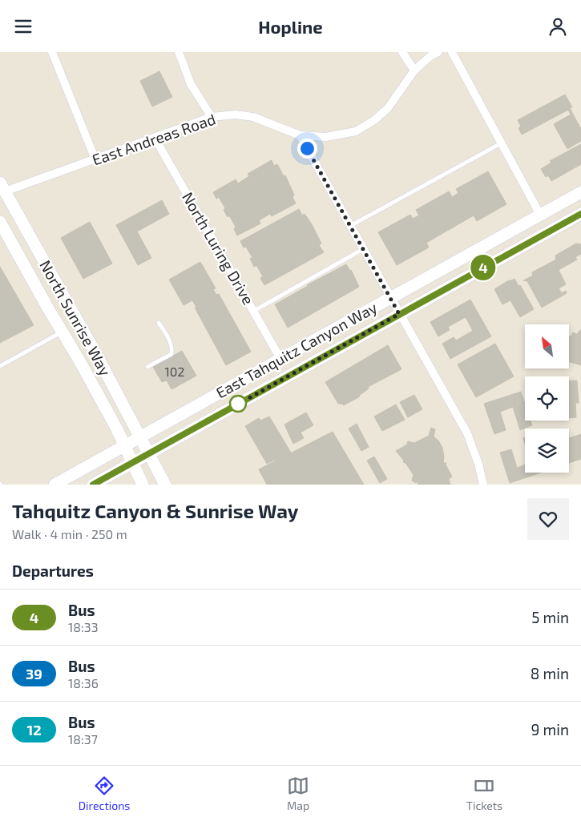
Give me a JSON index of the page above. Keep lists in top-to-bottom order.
{
  "streets": {
    "main road": ["North Sunrise Way", "East Tahquitz Canyon Way"],
    "street": ["East Andreas Road", "North Luring Drive"]
  },
  "crossings": [
    ["East Andreas Road", "North Luring Drive"],
    ["East Andreas Road", "North Sunrise Way"],
    ["North Luring Drive", "East Tahquitz Canyon Way"],
    ["North Sunrise Way", "East Tahquitz Canyon Way"]
  ],
  "lines": ["bus line 4"],
  "house_numbers": ["102"],
  "north": "top left",
  "page": {
    "header": "Hopline",
    "on_map": "4",
    "heading": [
      ["Tahquitz Canyon & Sunrise Way", "Walk · 4 min · 250 m"],
      "Departures"
    ],
    "list": [
      {
        "mark": "4",
        "name": "Bus",
        "note": "18:33",
        "value": "5 min"
      },
      {
        "mark": "39",
        "name": "Bus",
        "note": "18:36",
        "value": "8 min"
      },
      {
        "mark": "12",
        "name": "Bus",
        "note": "18:37",
        "value": "9 min"
      }
    ],
    "tabs": ["Directions", "Map", "Tickets"]
  }
}
